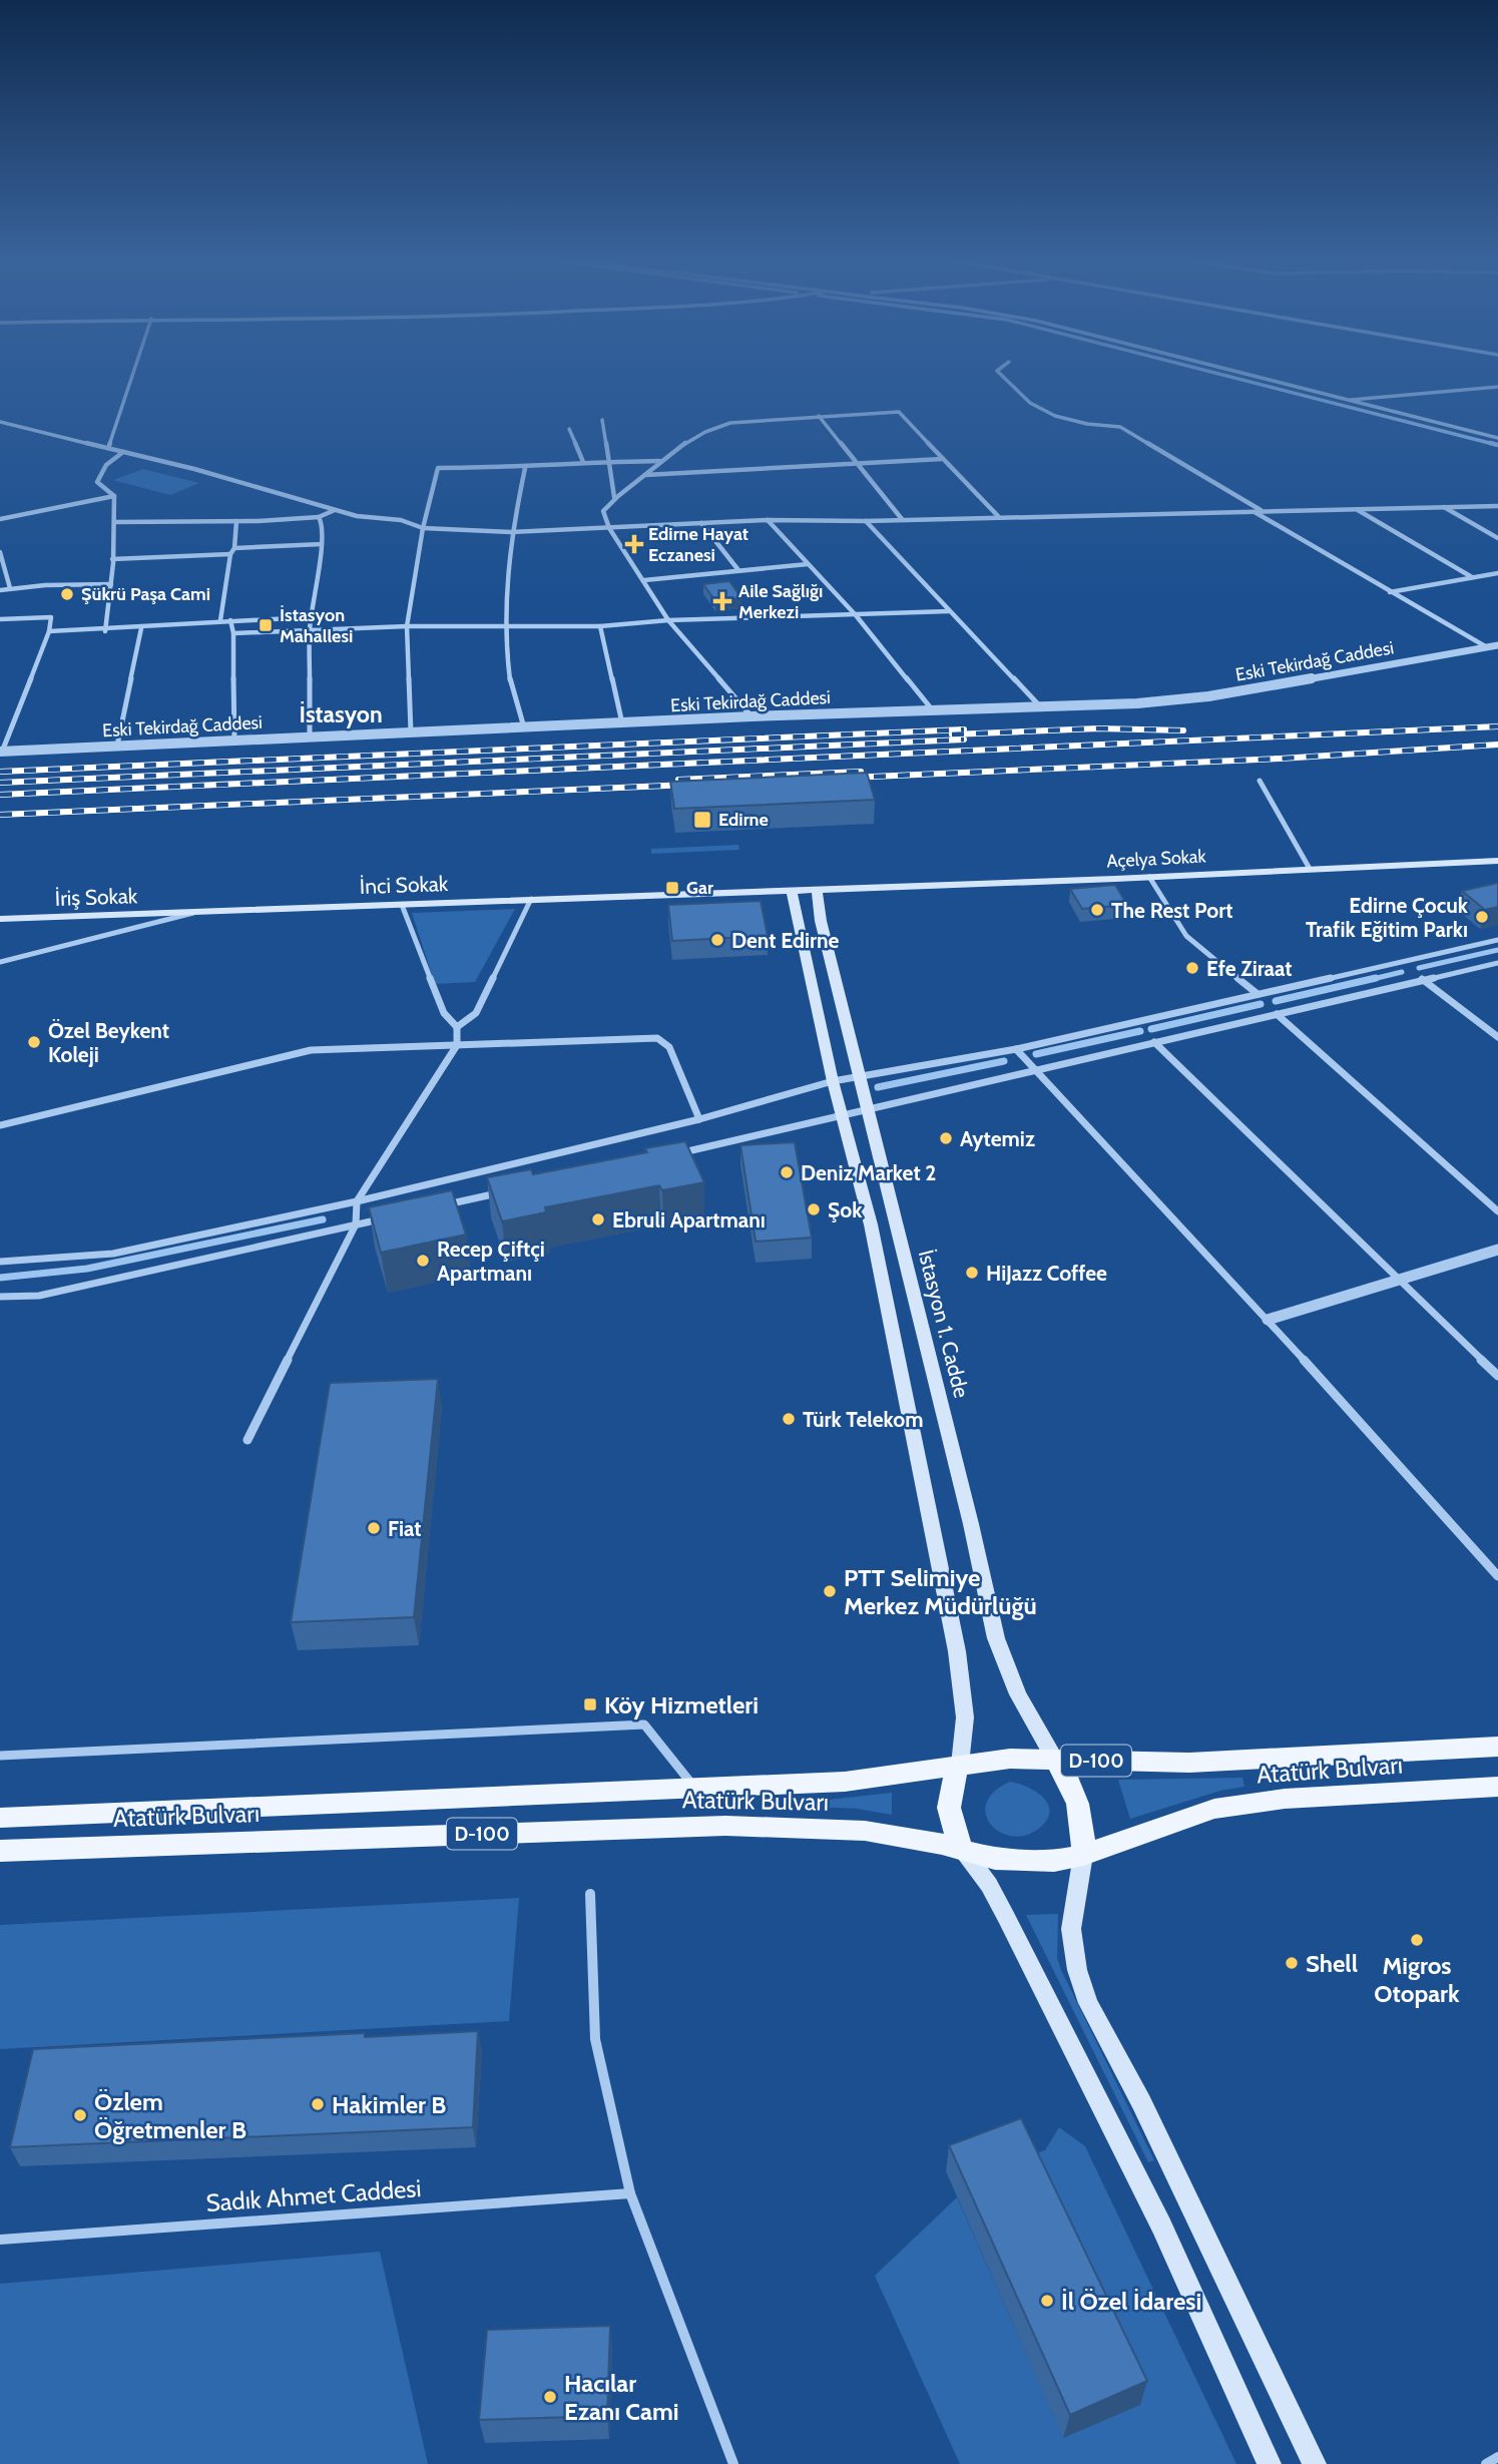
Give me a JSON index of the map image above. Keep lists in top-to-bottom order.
{
  "streets": {
    "main road": [
      "Açelya Sokak",
      "İnci Sokak",
      "İriş Sokak",
      "İstasyon 1. Cadde",
      "D-100",
      "Atatürk Bulvarı"
    ],
    "street": ["Eski Tekirdağ Caddesi", "Sadık Ahmet Caddesi"]
  },
  "crossings": [
    ["Açelya Sokak", "İnci Sokak"],
    ["Açelya Sokak", "İstasyon 1. Cadde"],
    ["İnci Sokak", "İriş Sokak"],
    ["İnci Sokak", "İstasyon 1. Cadde"],
    ["İstasyon 1. Cadde", "Atatürk Bulvarı"]
  ],
  "districts": ["İstasyon"],
  "places": {
    "health": ["Edirne Hayat Eczanesi", "Aile Sağlığı Merkezi"],
    "other": [
      "Şükrü Paşa Cami",
      "The Rest Port",
      "Edirne Çocuk Trafik Eğitim Parkı",
      "Dent Edirne",
      "Efe Ziraat",
      "Özel Beykent Koleji",
      "Aytemiz",
      "Deniz Market 2",
      "Şok",
      "Ebruli Apartmanı",
      "Recep Çiftçi Apartmanı",
      "HiJazz Coffee",
      "Türk Telekom",
      "Fiat",
      "PTT Selimiye Merkez Müdürlüğü",
      "Migros Otopark",
      "Shell",
      "Hakimler B",
      "Özlem Öğretmenler B",
      "İl Özel İdaresi",
      "Hacılar Ezanı Cami"
    ],
    "transit": [
      "İstasyon Mahallesi",
      "Edirne",
      "Gar",
      "Köy Hizmetleri"
    ]
  }
}
